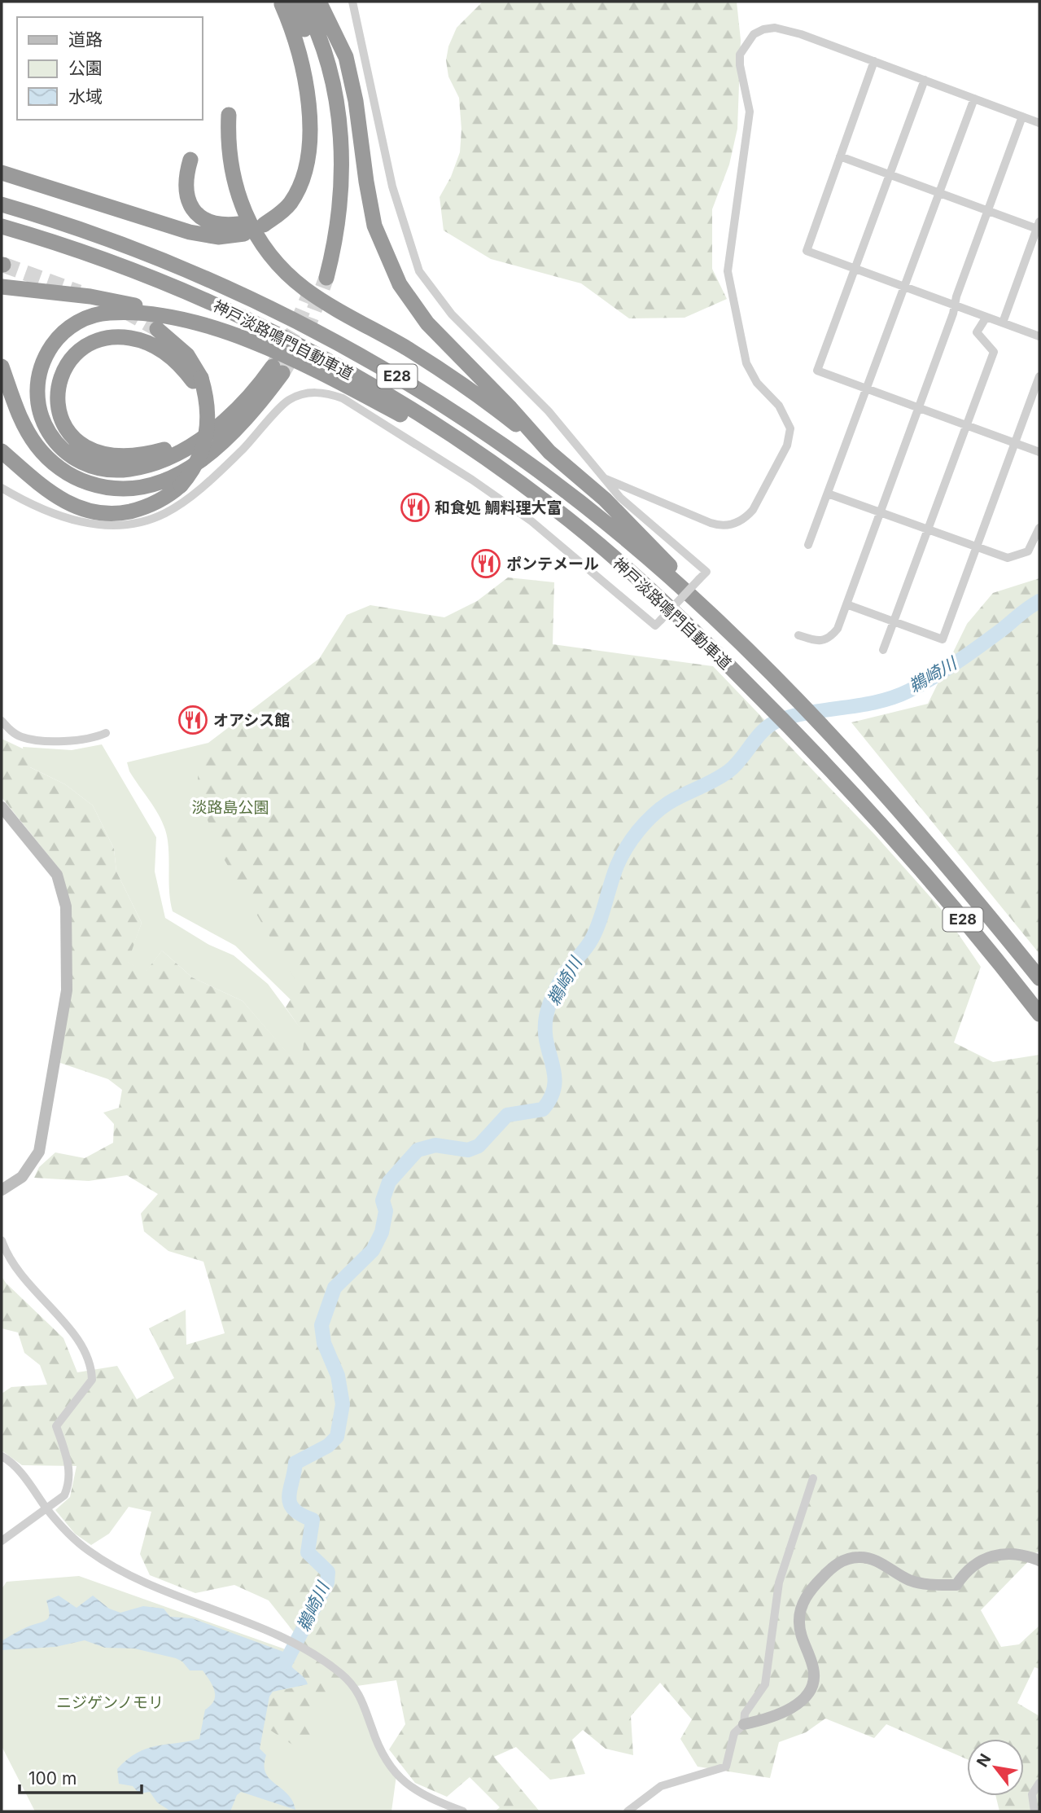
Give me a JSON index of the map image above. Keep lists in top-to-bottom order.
{
  "streets": {
    "highway": ["神戸淡路鳴門自動車道", "E28"]
  },
  "water": ["鵜崎川"],
  "parks": ["淡路島公園", "ニジゲンノモリ"],
  "places": {
    "restaurant": ["和食処 鯛料理大富", "ポンテメール", "オアシス館"]
  },
  "legend": ["道路", "公園", "水域"],
  "scale_bar": "100 m",
  "north": "top left"
}
